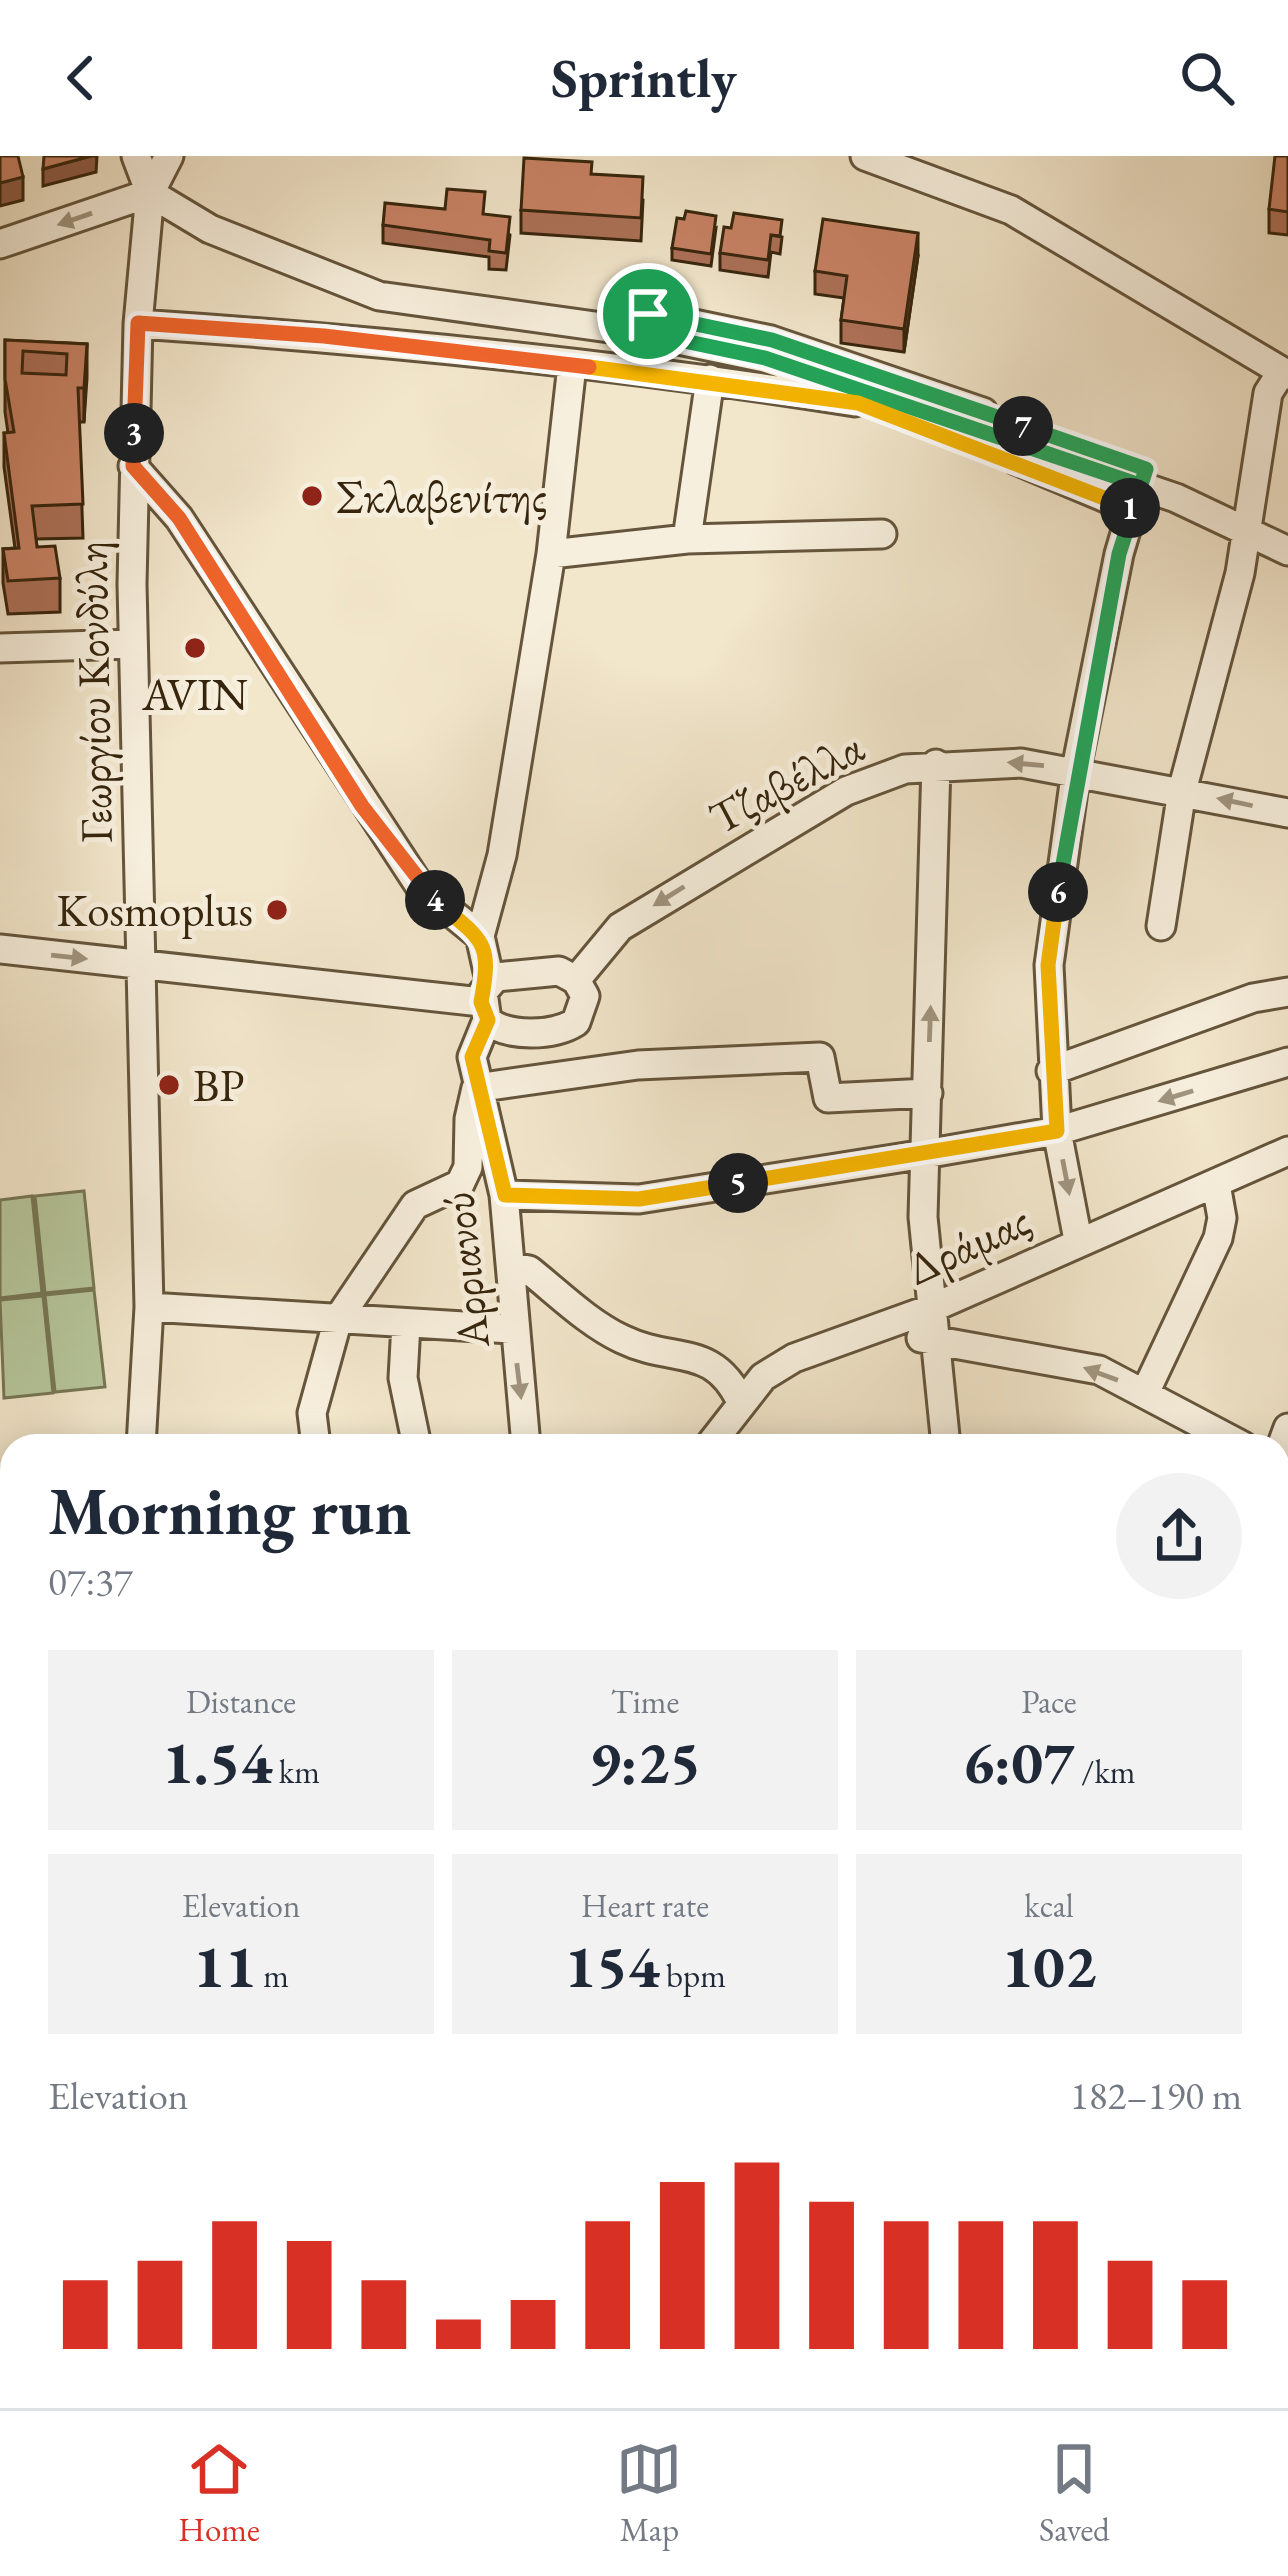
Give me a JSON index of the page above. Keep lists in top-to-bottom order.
{
  "streets": {
    "street": [
      "Γεωργίου Κονδύλη",
      "Τζαβέλλα",
      "Δράμας",
      "Αρριανού"
    ]
  },
  "crossings": [
    ["Τζαβέλλα", "Αρριανού"]
  ],
  "one_way": ["Τζαβέλλα"],
  "places": [
    "Σκλαβενίτης",
    "AVIN",
    "Kosmoplus",
    "BP"
  ],
  "page": {
    "header": "Sprintly",
    "pins": [
      "7",
      "3",
      "1",
      "6",
      "4",
      "5"
    ],
    "heading": ["Morning run", "07:37"],
    "stats": [
      ["Distance", "1.54 km"],
      ["Time", "9:25"],
      ["Pace", "6:07 /km"],
      ["Elevation", "11 m"],
      ["Heart rate", "154 bpm"],
      ["kcal", "102"]
    ],
    "chart": ["Elevation", "182–190 m"],
    "tabs": ["Home", "Map", "Saved"]
  }
}
